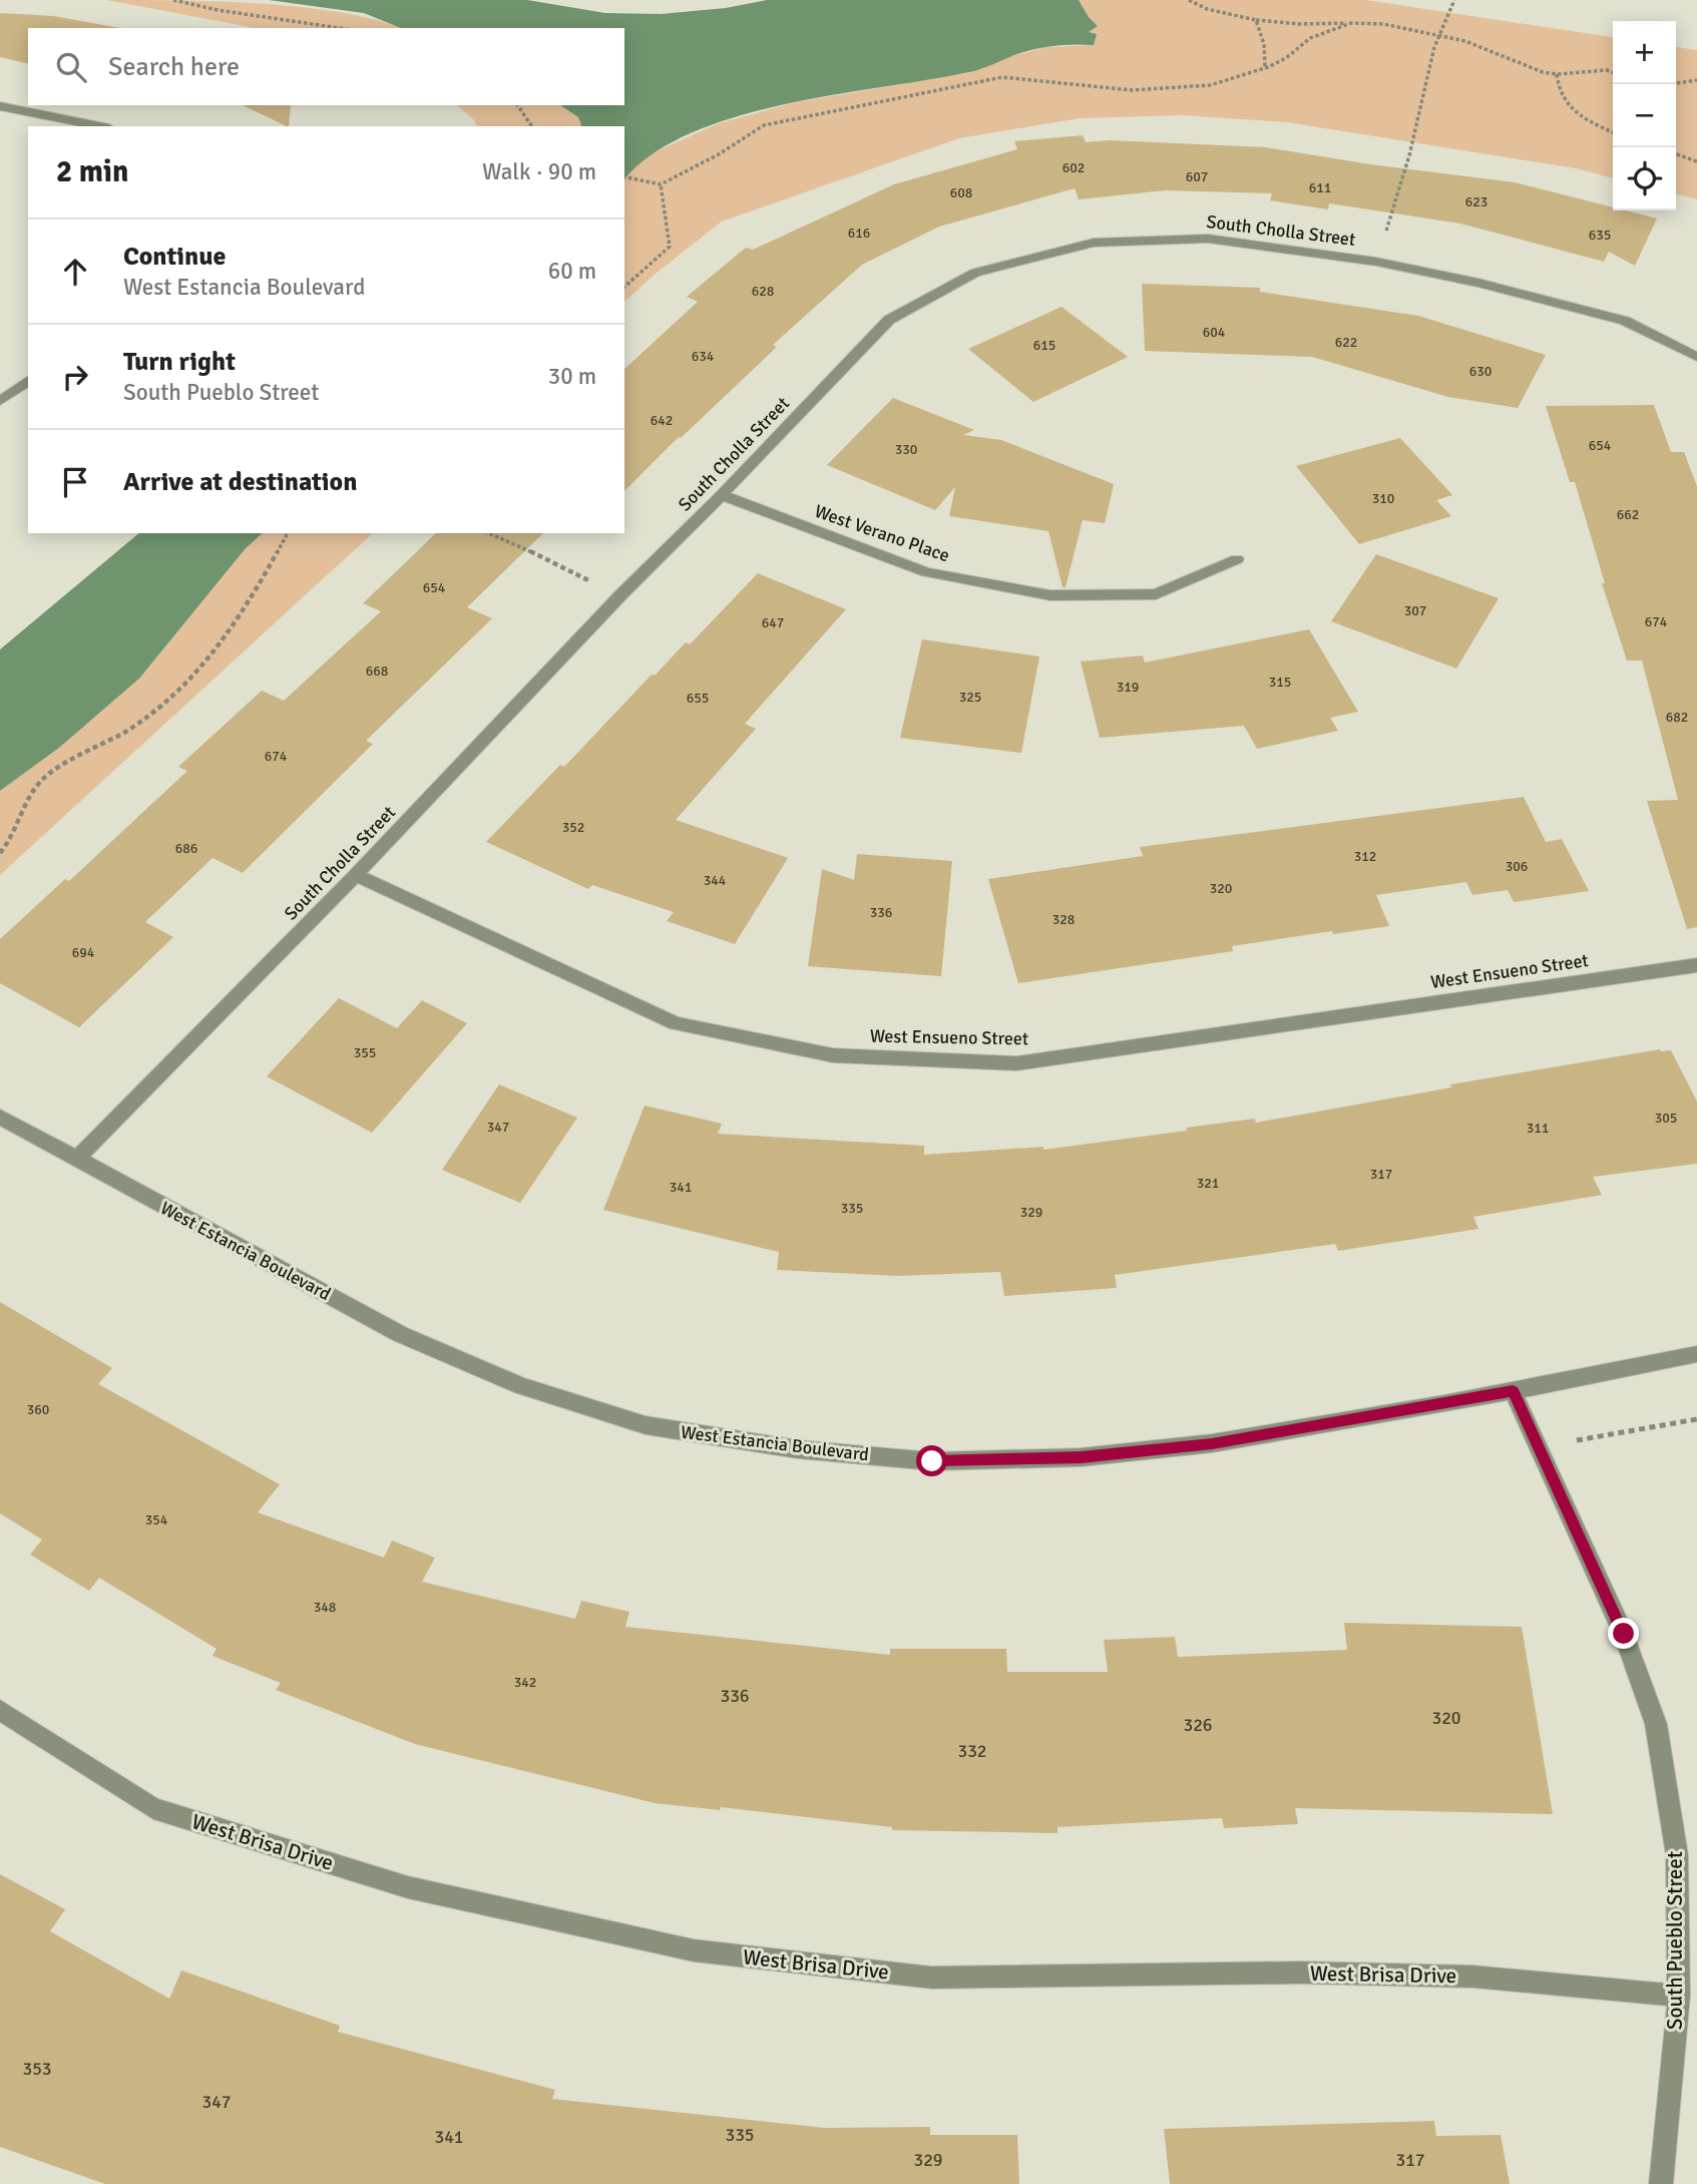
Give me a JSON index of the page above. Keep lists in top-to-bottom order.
{
  "streets": {
    "street": [
      "South Cholla Street",
      "West Verano Place",
      "West Ensueno Street",
      "West Estancia Boulevard",
      "West Brisa Drive",
      "South Pueblo Street"
    ]
  },
  "crossings": [
    ["South Cholla Street", "West Verano Place"],
    ["South Cholla Street", "West Ensueno Street"],
    ["South Cholla Street", "West Estancia Boulevard"],
    ["West Estancia Boulevard", "South Pueblo Street"],
    ["West Brisa Drive", "South Pueblo Street"]
  ],
  "house_numbers": [
    "602",
    "607",
    "611",
    "608",
    "623",
    "616",
    "635",
    "628",
    "604",
    "622",
    "615",
    "634",
    "630",
    "642",
    "654",
    "330",
    "310",
    "662",
    "654",
    "307",
    "674",
    "647",
    "668",
    "315",
    "319",
    "325",
    "655",
    "682",
    "674",
    "352",
    "686",
    "312",
    "306",
    "344",
    "320",
    "336",
    "328",
    "694",
    "355",
    "305",
    "347",
    "311",
    "317",
    "321",
    "341",
    "335",
    "329",
    "360",
    "354",
    "348",
    "342",
    "336",
    "320",
    "326",
    "332",
    "353",
    "347",
    "335",
    "341",
    "329",
    "317"
  ],
  "page": {
    "map_buttons": ["+", "−"],
    "search": "Search here",
    "heading": ["2 min", "Walk · 90 m"],
    "list": [
      ["Continue", "West Estancia Boulevard", "60 m"],
      ["Turn right", "South Pueblo Street", "30 m"],
      "Arrive at destination"
    ]
  }
}
